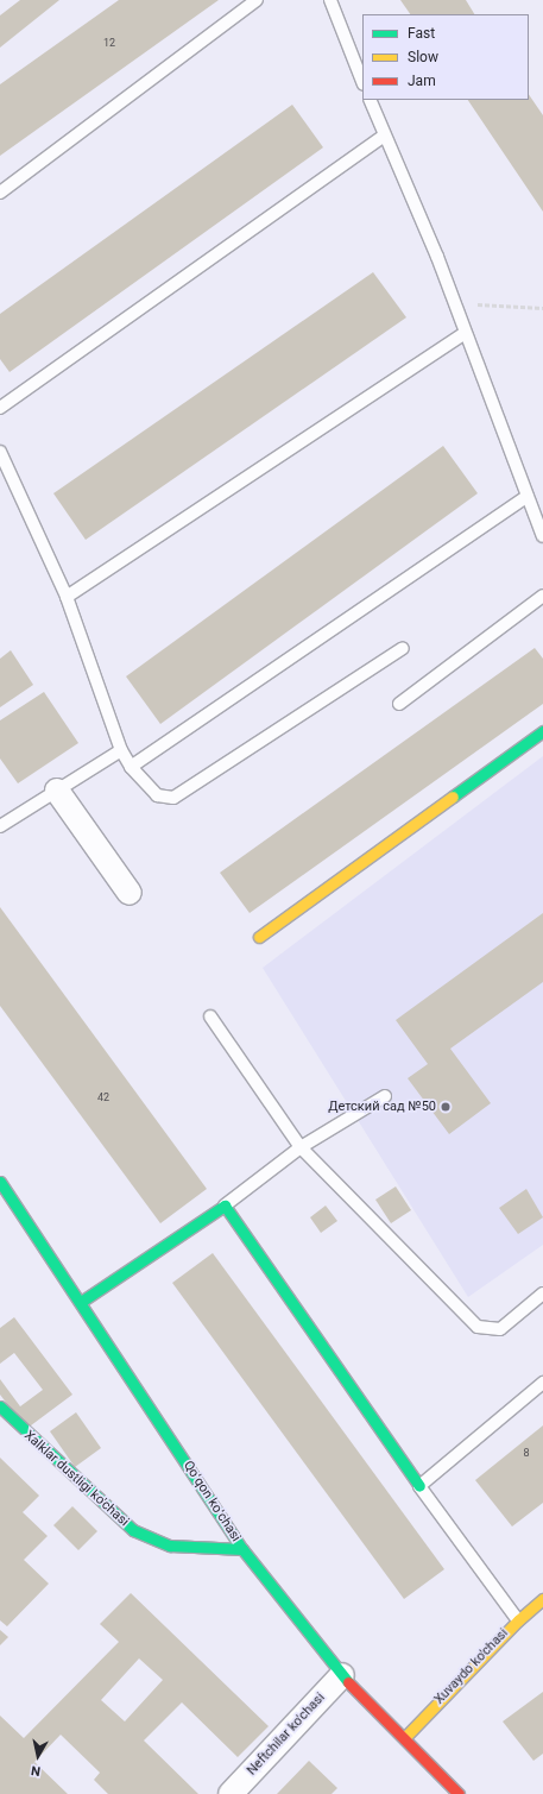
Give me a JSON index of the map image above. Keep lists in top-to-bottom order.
{
  "streets": {
    "street": [
      "Xalklar dustligi ko'chasi",
      "Qoʻqon koʻchasi",
      "Xuvaydo ko'chasi",
      "Neftchilar ko'chasi"
    ]
  },
  "crossings": [
    ["Xalklar dustligi ko'chasi", "Qoʻqon koʻchasi"],
    ["Qoʻqon koʻchasi", "Xuvaydo ko'chasi"],
    ["Qoʻqon koʻchasi", "Neftchilar ko'chasi"]
  ],
  "places": ["Детский сад №50"],
  "house_numbers": ["12", "42", "8"],
  "legend": ["Fast", "Slow", "Jam"],
  "north": "bottom"
}
